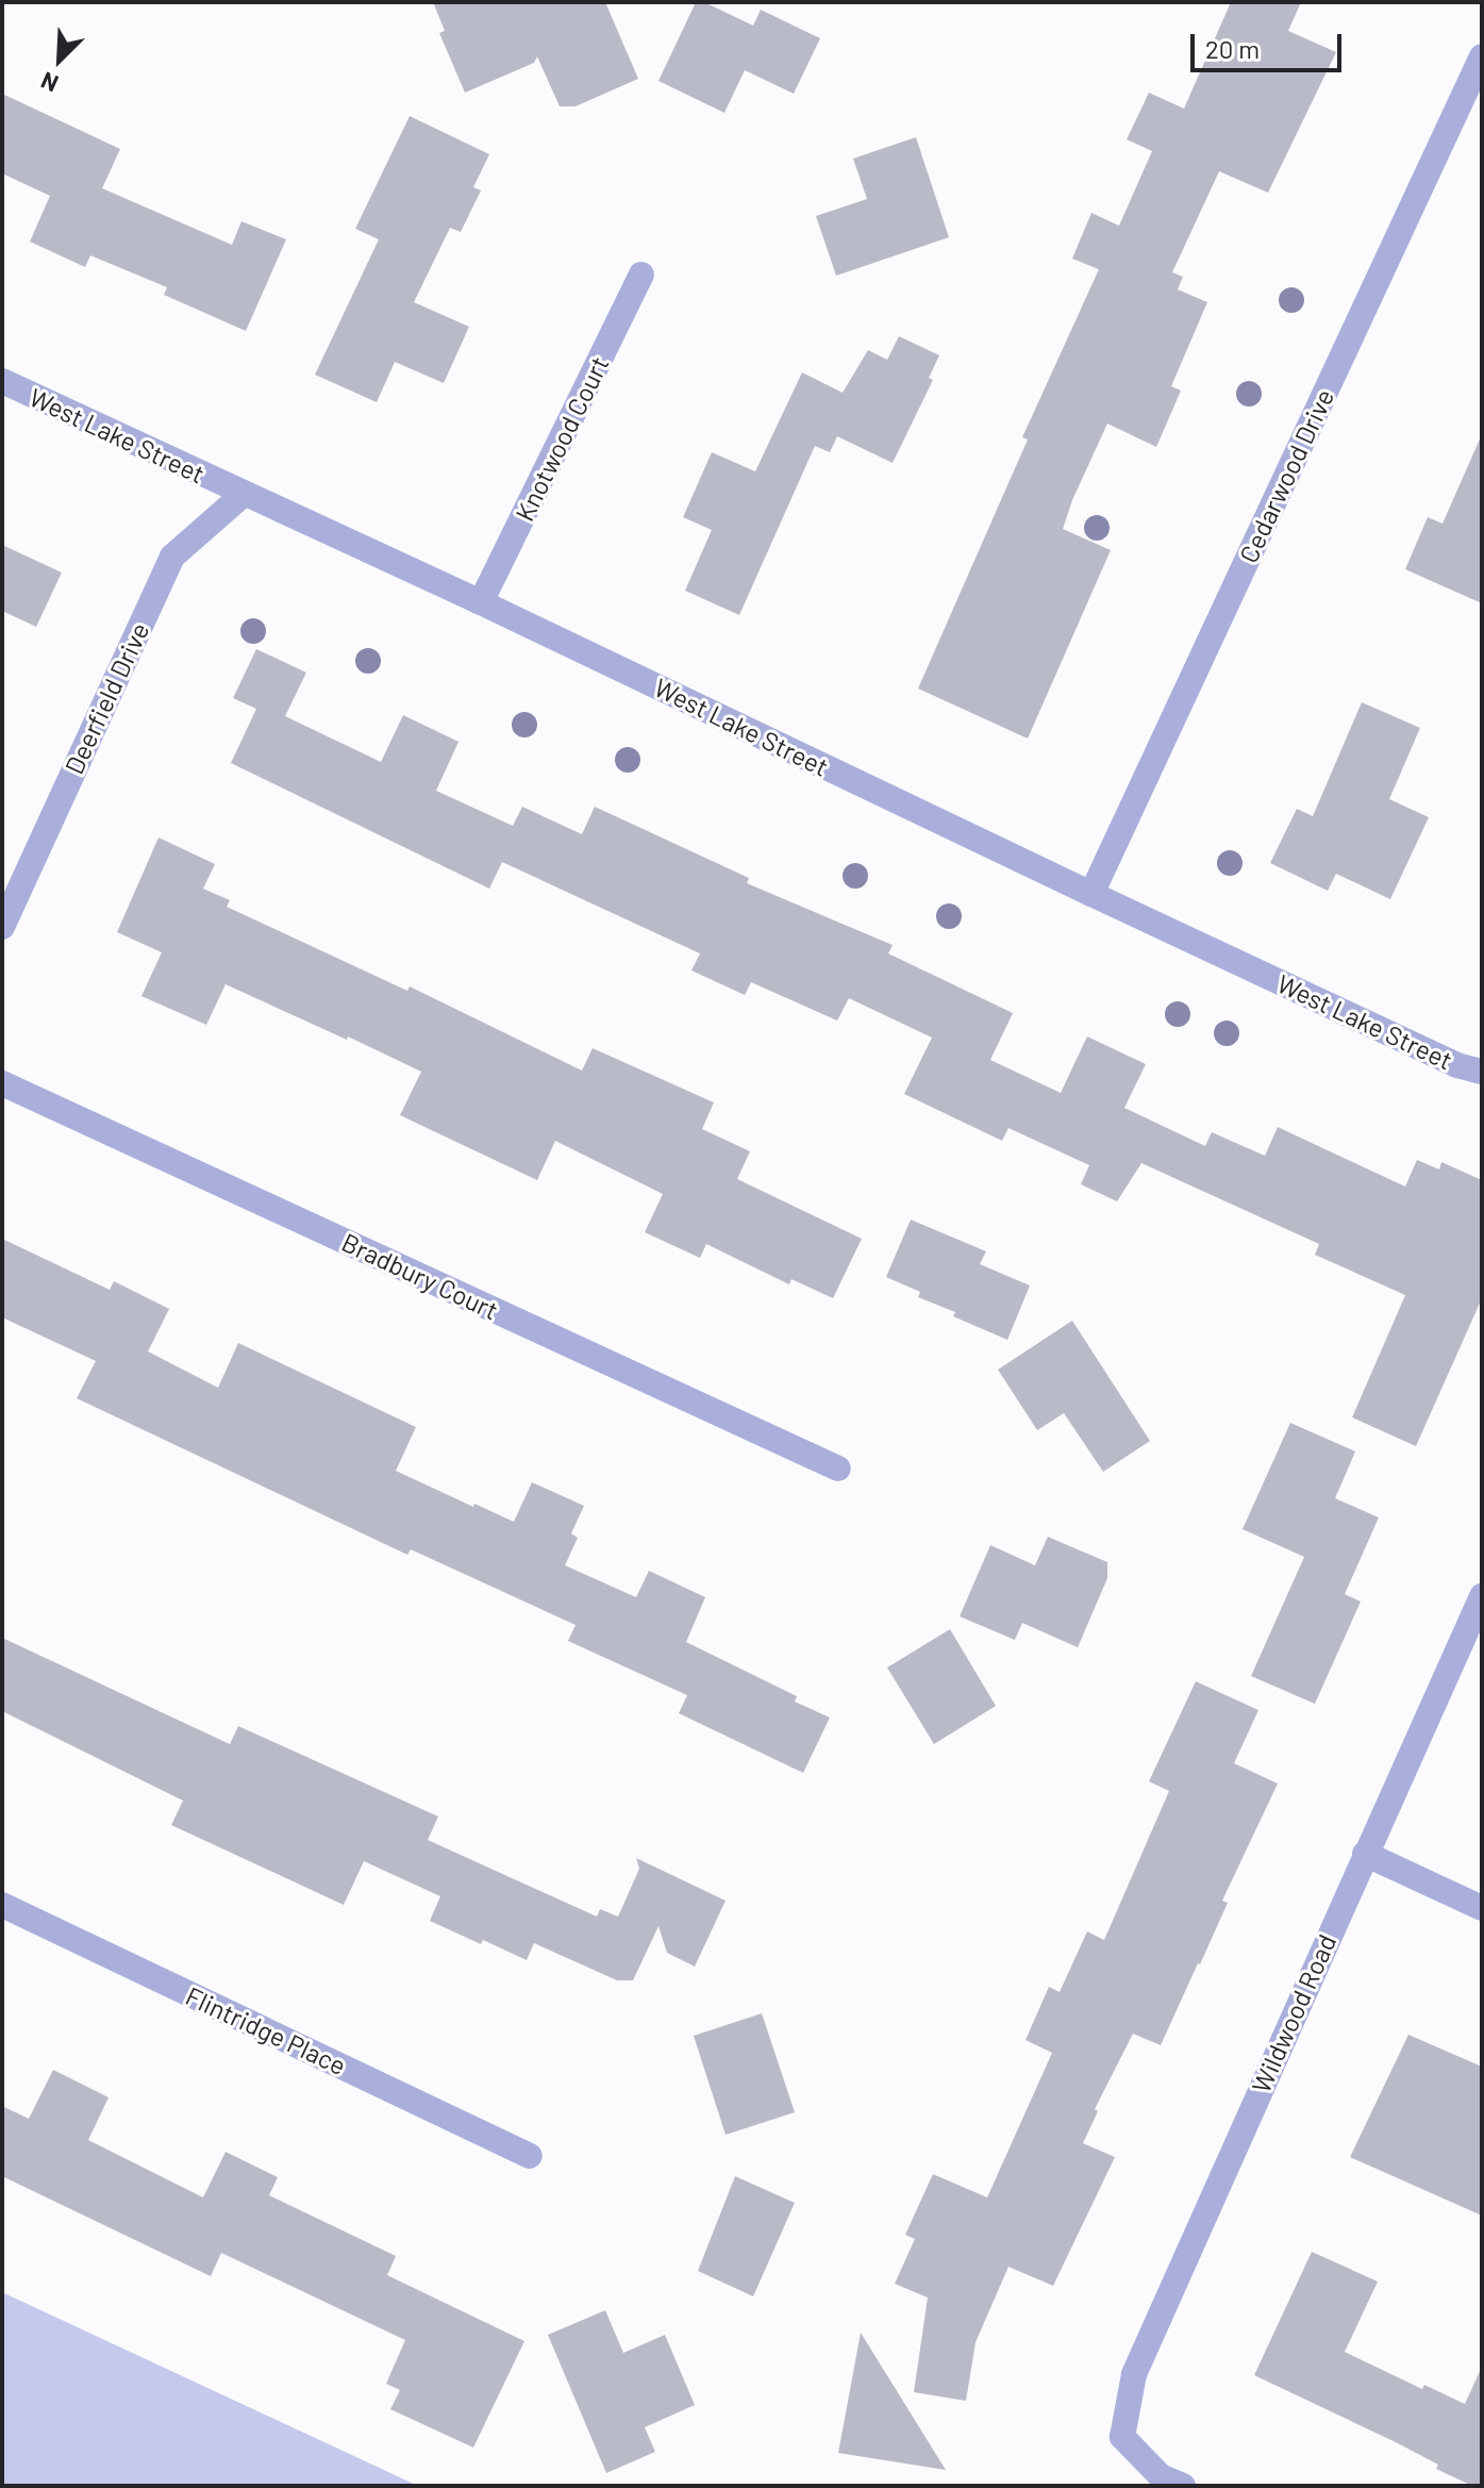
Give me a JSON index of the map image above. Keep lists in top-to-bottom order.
{
  "streets": {
    "street": [
      "West Lake Street",
      "Knotwood Court",
      "Cedarwood Drive",
      "Deerfield Drive",
      "Bradbury Court",
      "Wildwood Road",
      "Flintridge Place"
    ]
  },
  "crossings": [
    ["West Lake Street", "Knotwood Court"],
    ["West Lake Street", "Cedarwood Drive"],
    ["West Lake Street", "Deerfield Drive"]
  ],
  "scale_bar": "20 m",
  "north": "bottom left"
}
